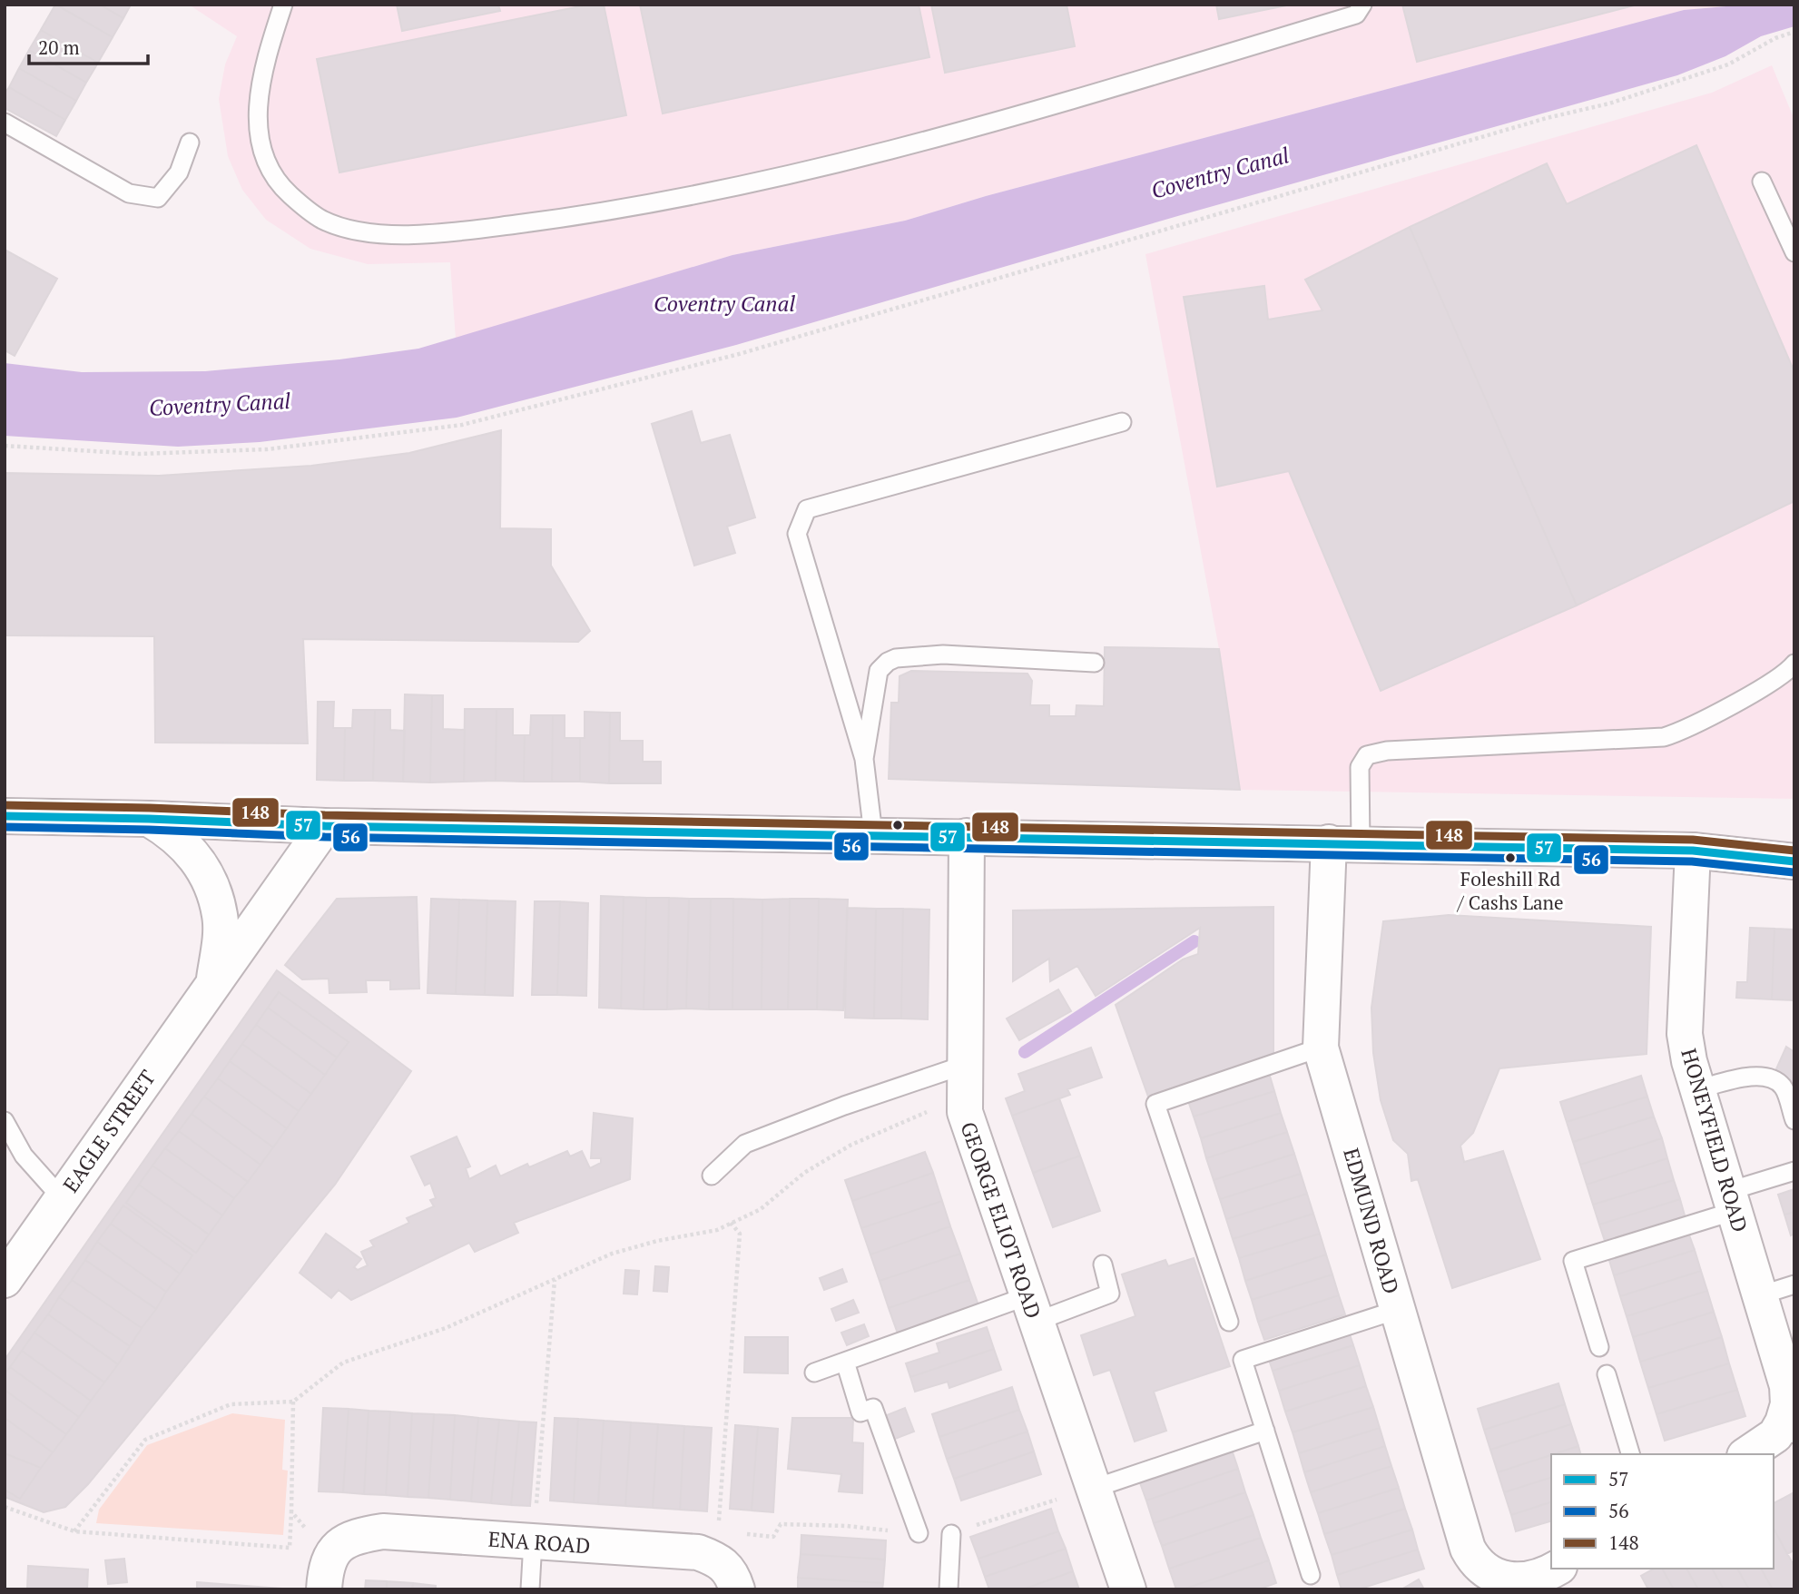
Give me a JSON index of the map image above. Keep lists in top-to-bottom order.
{
  "streets": {
    "street": [
      "EAGLE STREET",
      "HONEYFIELD ROAD",
      "GEORGE ELIOT ROAD",
      "EDMUND ROAD",
      "ENA ROAD"
    ]
  },
  "water": ["Coventry Canal"],
  "places": ["Foleshill Rd / Cashs Lane"],
  "lines": ["transit line 148", "transit line 57", "transit line 56"],
  "legend": ["57", "56", "148"],
  "scale_bar": "20 m"
}
